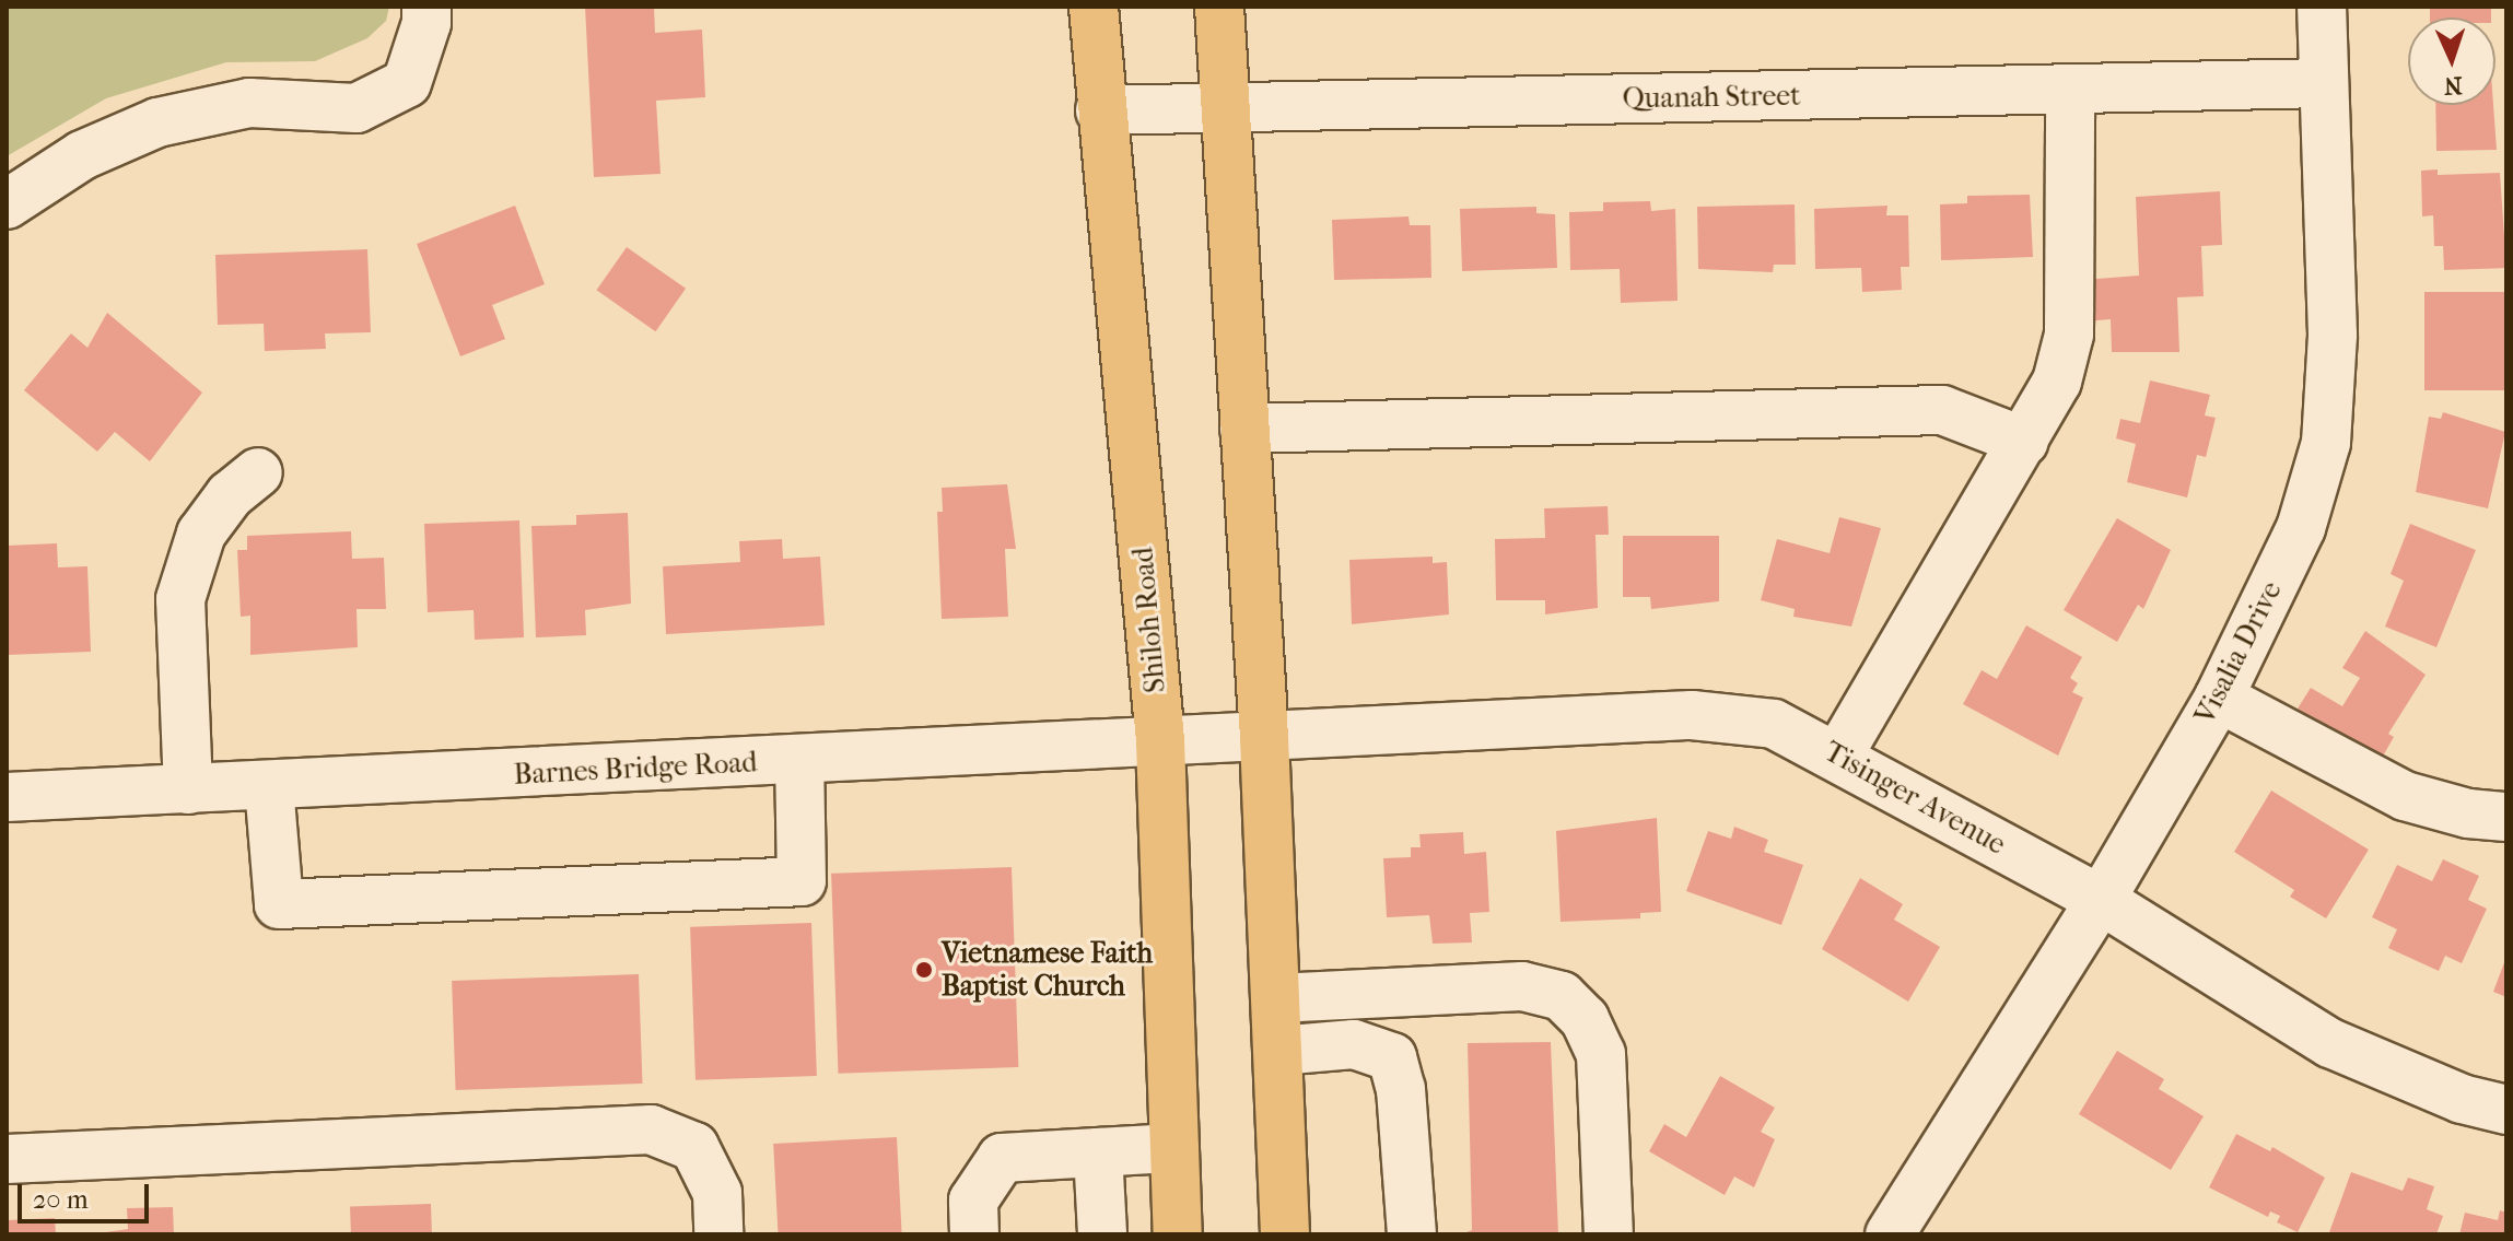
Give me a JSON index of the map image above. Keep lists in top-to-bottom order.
{
  "streets": {
    "main road": ["Shiloh Road"],
    "street": [
      "Quanah Street",
      "Visalia Drive",
      "Barnes Bridge Road",
      "Tisinger Avenue"
    ]
  },
  "crossings": [
    ["Quanah Street", "Shiloh Road"],
    ["Quanah Street", "Visalia Drive"],
    ["Shiloh Road", "Barnes Bridge Road"],
    ["Visalia Drive", "Tisinger Avenue"],
    ["Barnes Bridge Road", "Tisinger Avenue"]
  ],
  "places": ["Vietnamese Faith Baptist Church"],
  "scale_bar": "20 m",
  "north": "bottom"
}
